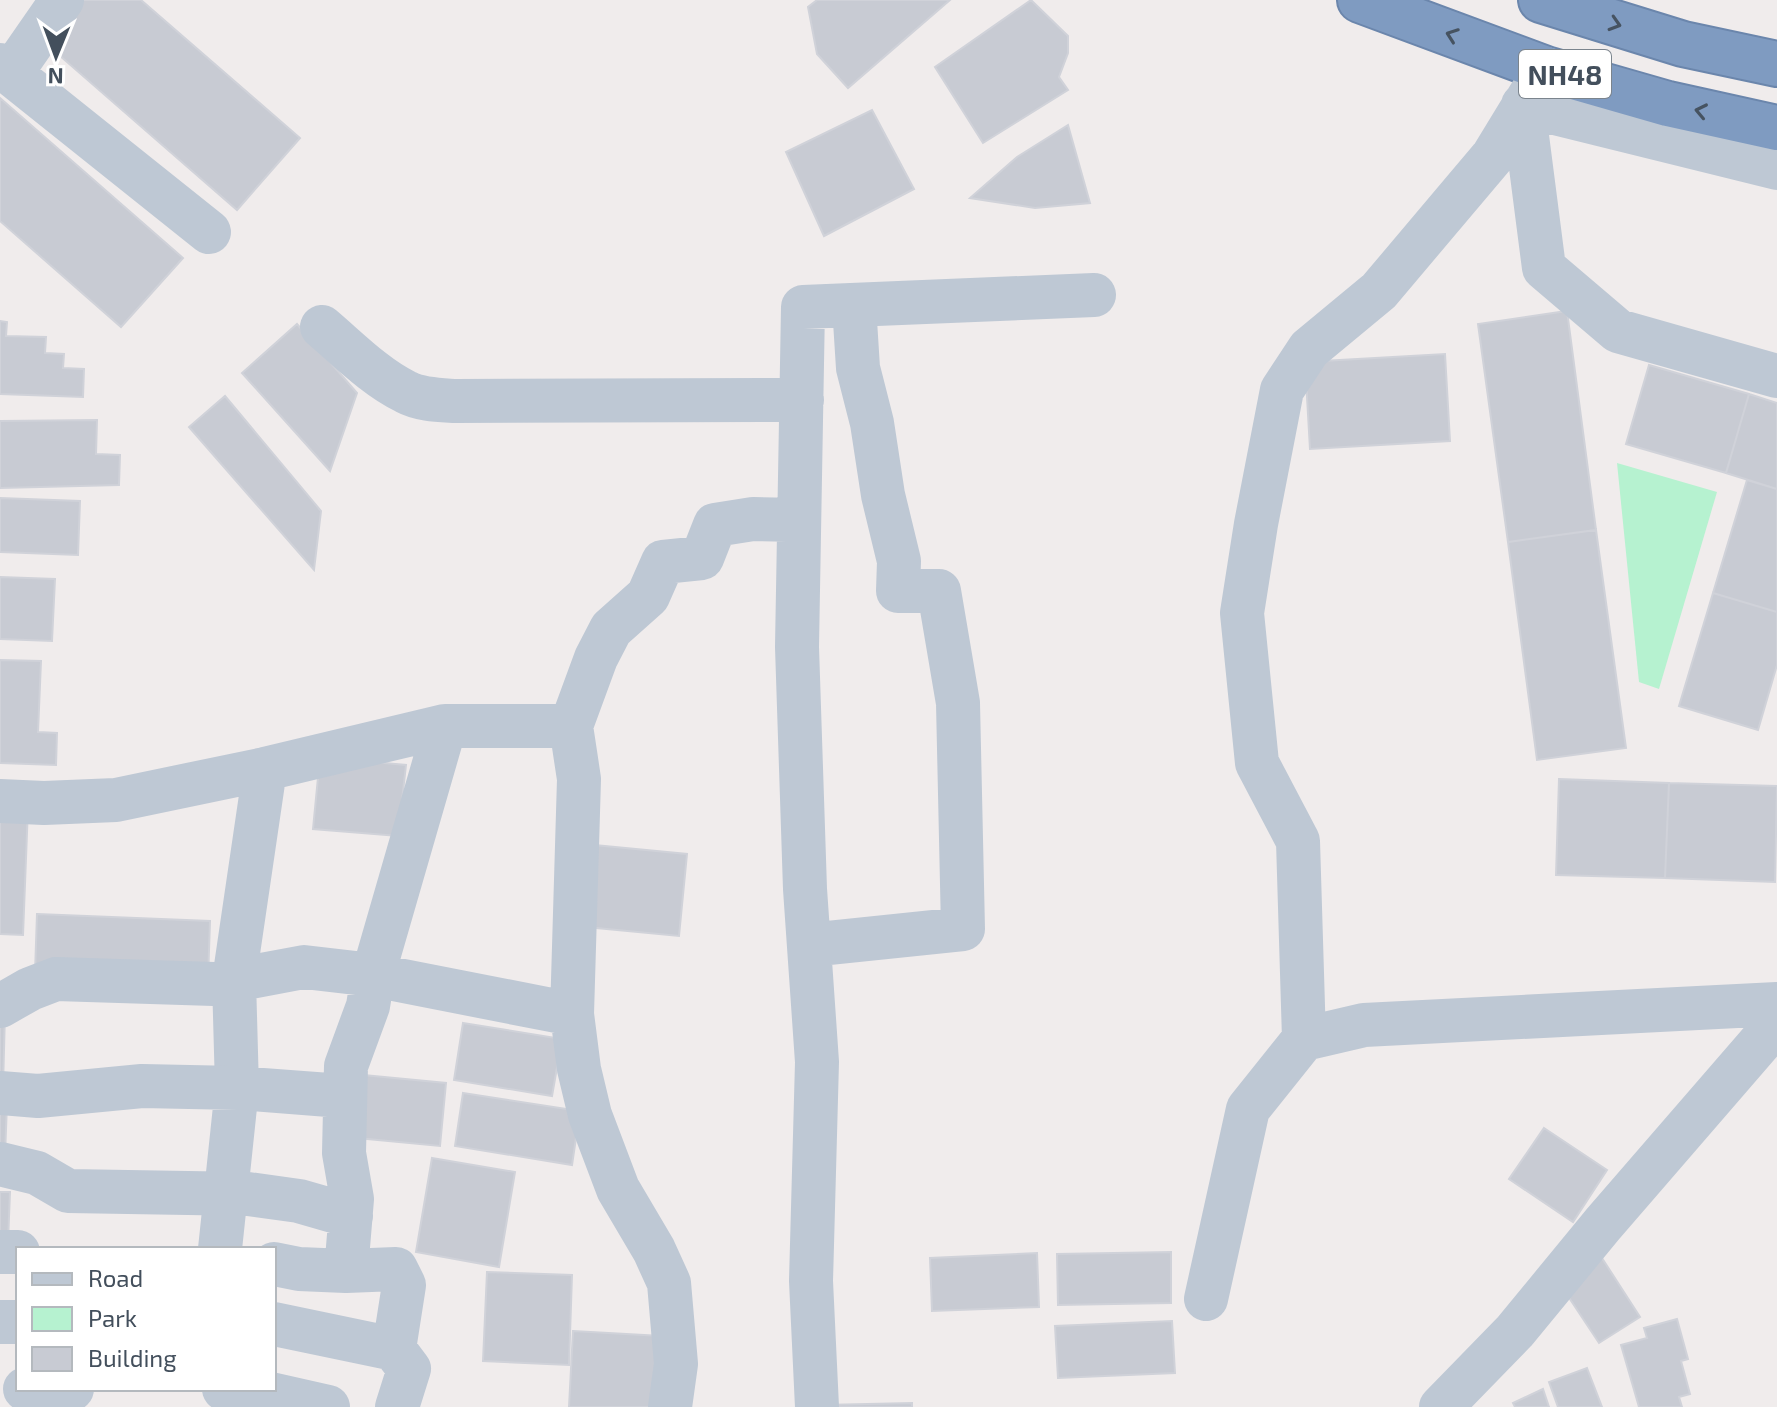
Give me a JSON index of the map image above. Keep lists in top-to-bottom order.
{
  "streets": {
    "highway": ["NH48"]
  },
  "legend": ["Road", "Park", "Building"],
  "north": "bottom"
}
